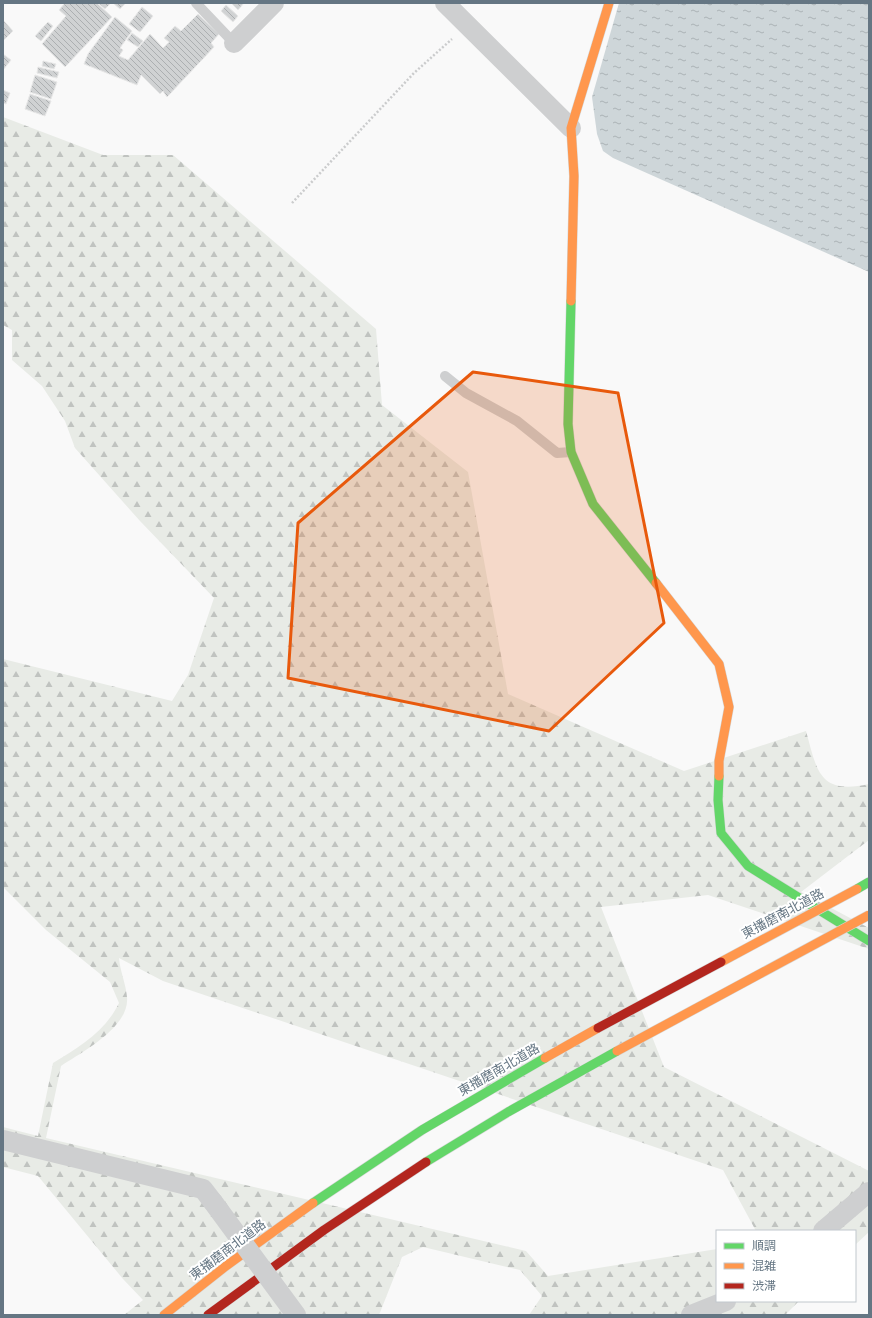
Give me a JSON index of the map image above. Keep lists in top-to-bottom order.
{
  "streets": {
    "main road": ["東播磨南北道路"]
  },
  "legend": ["順調", "混雑", "渋滞"]
}
